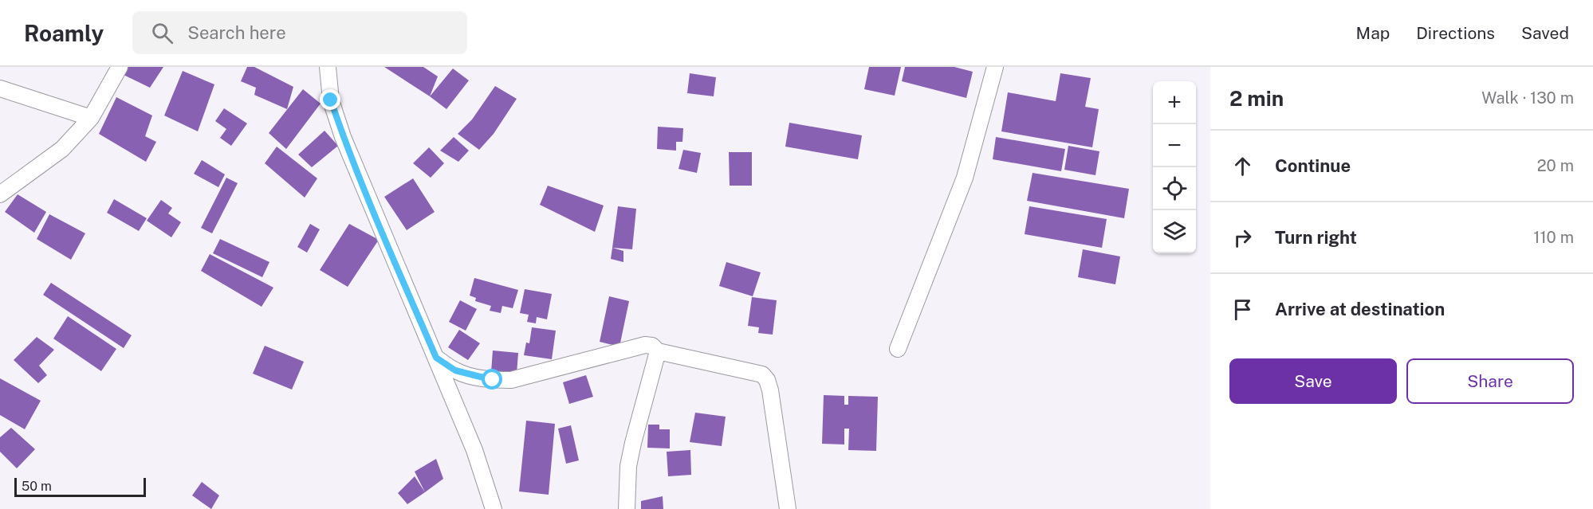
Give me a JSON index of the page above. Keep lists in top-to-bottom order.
{
  "scale_bar": "50 m",
  "page": {
    "header": "Roamly",
    "search": "Search here",
    "nav": ["Map", "Directions", "Saved"],
    "heading": ["2 min", "Walk · 130 m"],
    "map_buttons": ["+", "−"],
    "list": [
      ["Continue", "20 m"],
      ["Turn right", "110 m"],
      "Arrive at destination"
    ],
    "buttons": ["Save", "Share"],
    "scale": "50 m"
  }
}
